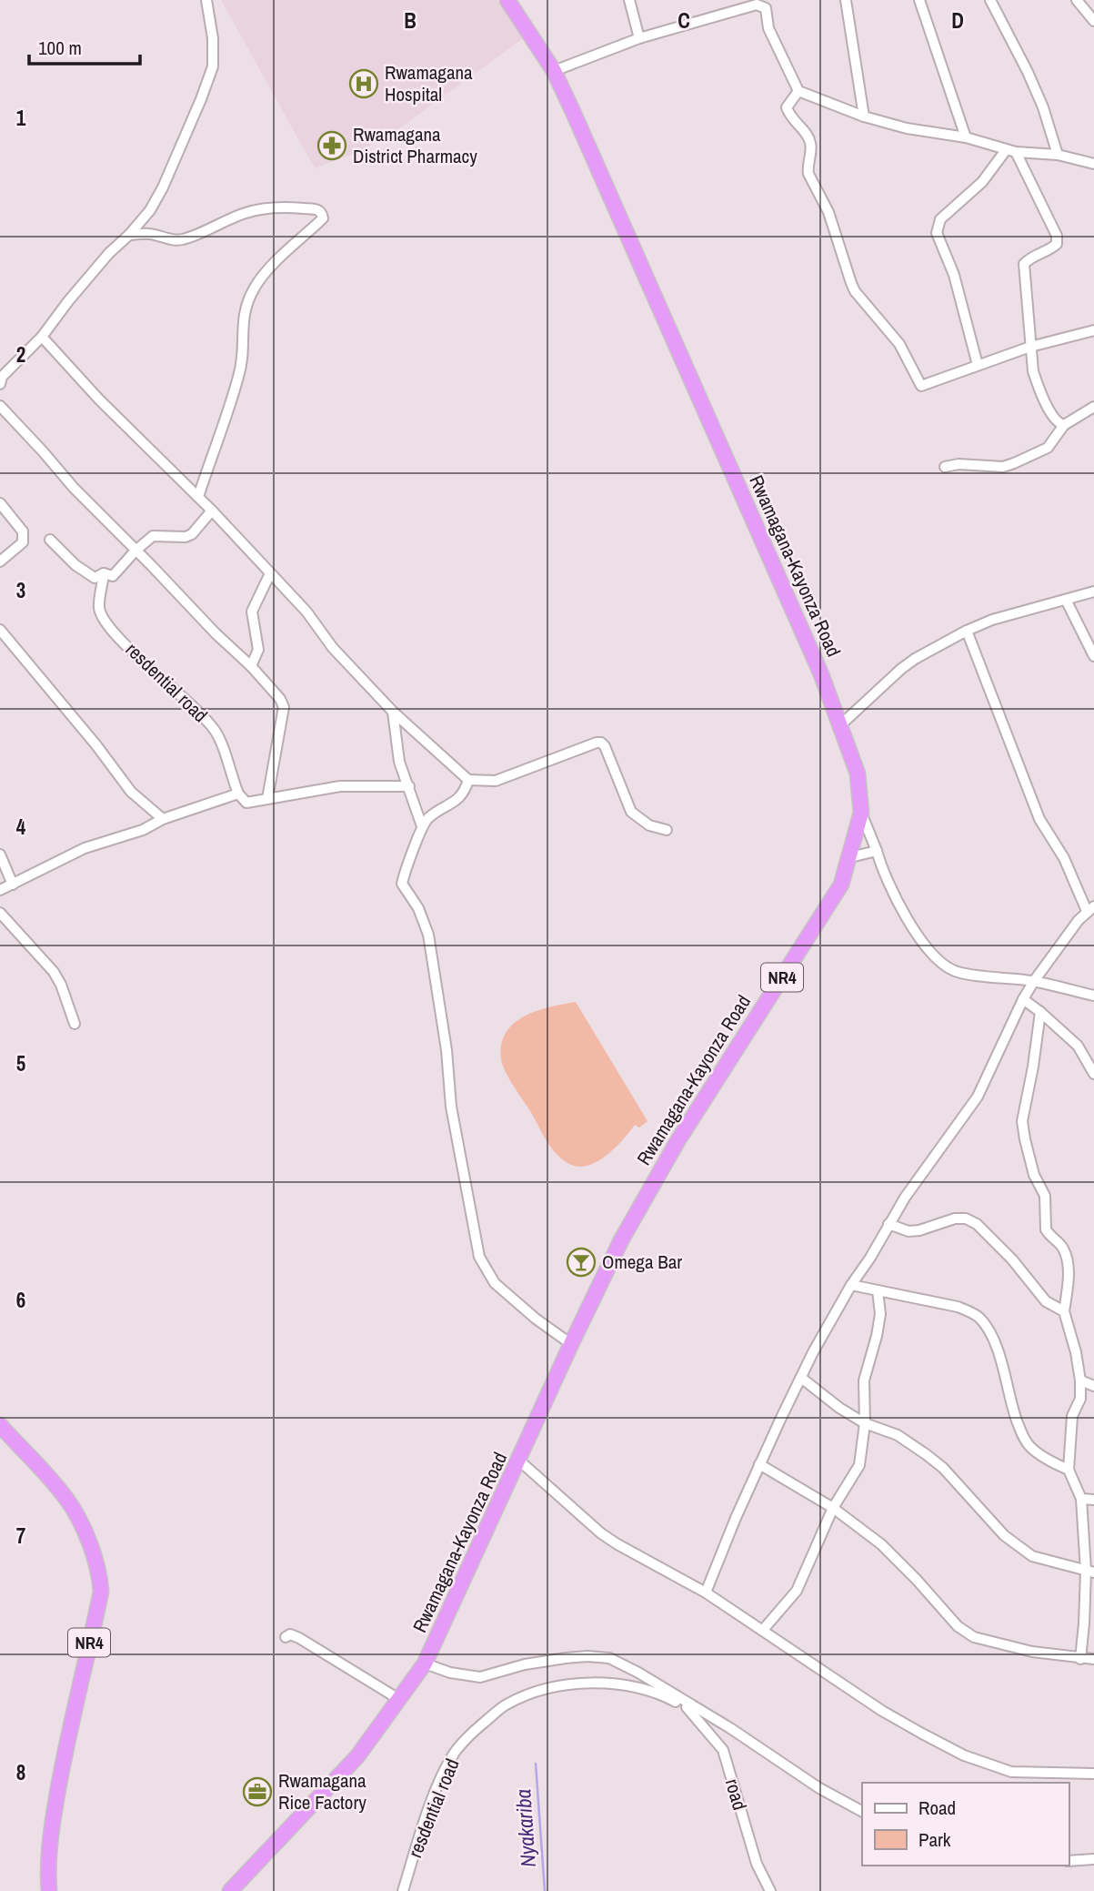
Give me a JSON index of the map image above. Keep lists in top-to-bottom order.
{
  "streets": {
    "highway": ["Rwamagana-Kayonza Road", "NR4"],
    "street": ["resdential road", "road"]
  },
  "crossings": [
    ["resdential road", "road"]
  ],
  "water": ["Nyakariba"],
  "places": {
    "hospital": ["Rwamagana Hospital"],
    "pharmacy": ["Rwamagana District Pharmacy"],
    "bar": ["Omega Bar"],
    "office": ["Rwamagana Rice Factory"]
  },
  "legend": ["Road", "Park"],
  "scale_bar": "100 m",
  "grid": {
    "columns": ["B", "C", "D"],
    "rows": [
      "1",
      "2",
      "3",
      "4",
      "5",
      "6",
      "7",
      "8"
    ]
  }
}
